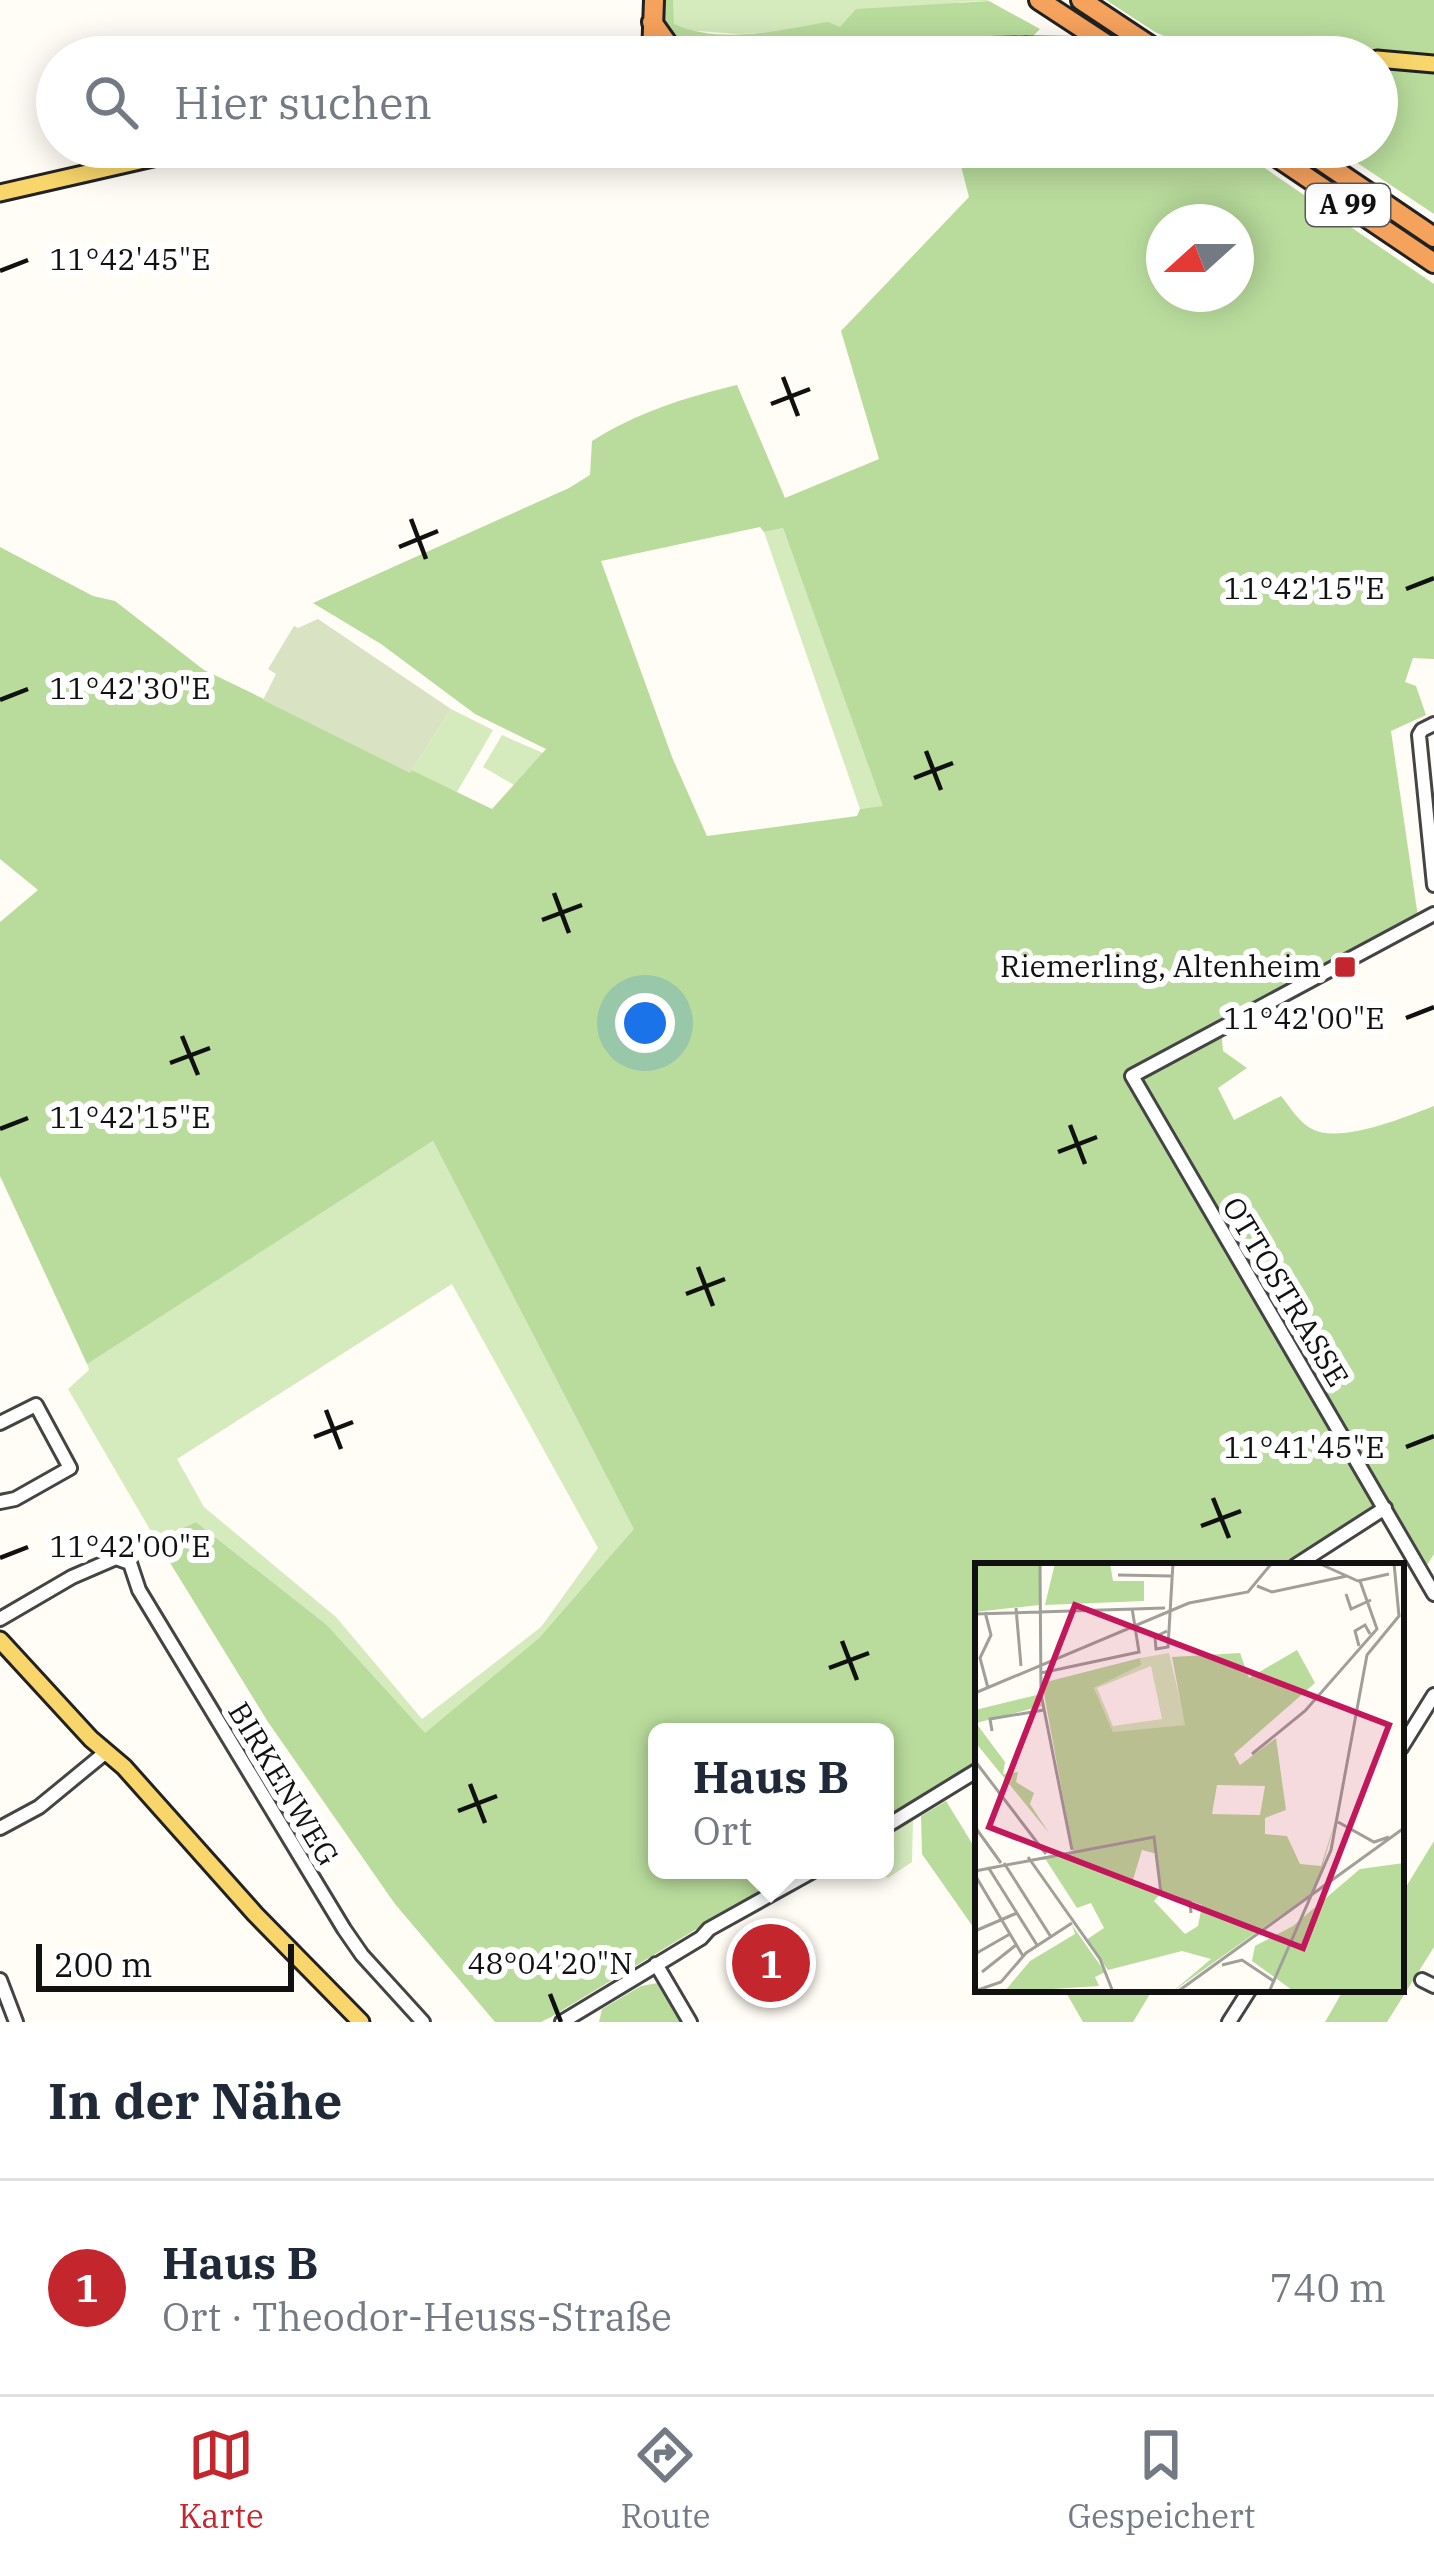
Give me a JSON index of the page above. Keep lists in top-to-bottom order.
{
  "streets": {
    "highway": ["A 99"],
    "street": ["OTTOSTRASSE", "BIRKENWEG"]
  },
  "places": {
    "transit": ["Riemerling, Altenheim"]
  },
  "scale_bar": "200 m",
  "north": "left",
  "page": {
    "search": "Hier suchen",
    "popup": ["Haus B", "Ort"],
    "pins": "1",
    "scale": "200 m",
    "heading": "In der Nähe",
    "list": [
      {
        "mark": "1",
        "name": "Haus B",
        "note": "Ort · Theodor-Heuss-Straße",
        "value": "740 m"
      }
    ],
    "nav": ["Karte", "Route", "Gespeichert"]
  },
  "coordinates": [
    "11°42'45\"E",
    "11°42'15\"E",
    "11°42'30\"E",
    "11°42'00\"E",
    "11°41'45\"E",
    "48°04'20\"N"
  ]
}
